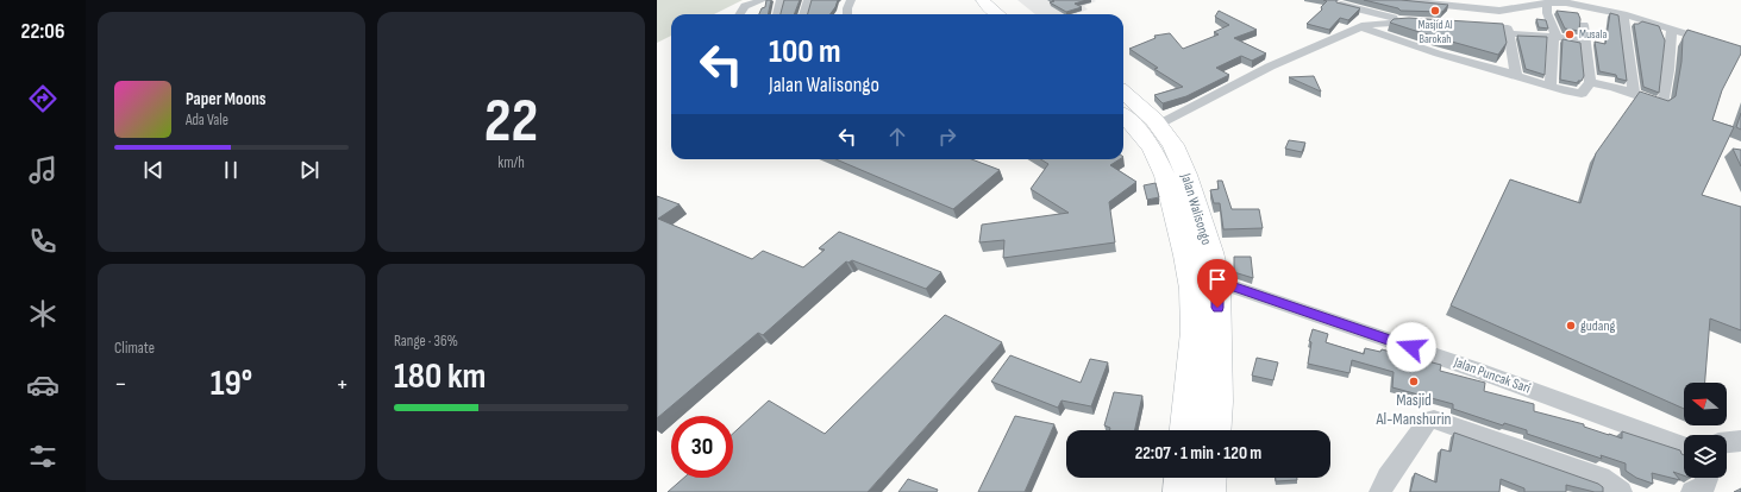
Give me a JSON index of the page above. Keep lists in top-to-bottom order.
{
  "streets": {
    "highway": ["Jalan Walisongo"],
    "street": ["Jalan Puncak Sari"]
  },
  "crossings": [
    ["Jalan Walisongo", "Jalan Puncak Sari"]
  ],
  "places": [
    "Masjid Al Barokah",
    "Musala",
    "gudang",
    "Masjid Al-Manshurin"
  ],
  "north": "left",
  "page": {
    "tabs": "22:06",
    "tile": [
      ["22", "km/h"],
      "Climate",
      ["Range · 36%", "180 km"]
    ],
    "turn": ["100 m", "Jalan Walisongo"],
    "song": ["Paper Moons", "Ada Vale"],
    "heat": ["−", "19°", "+"],
    "limit": "30",
    "trip": "22:07 · 1 min · 120 m"
  }
}
